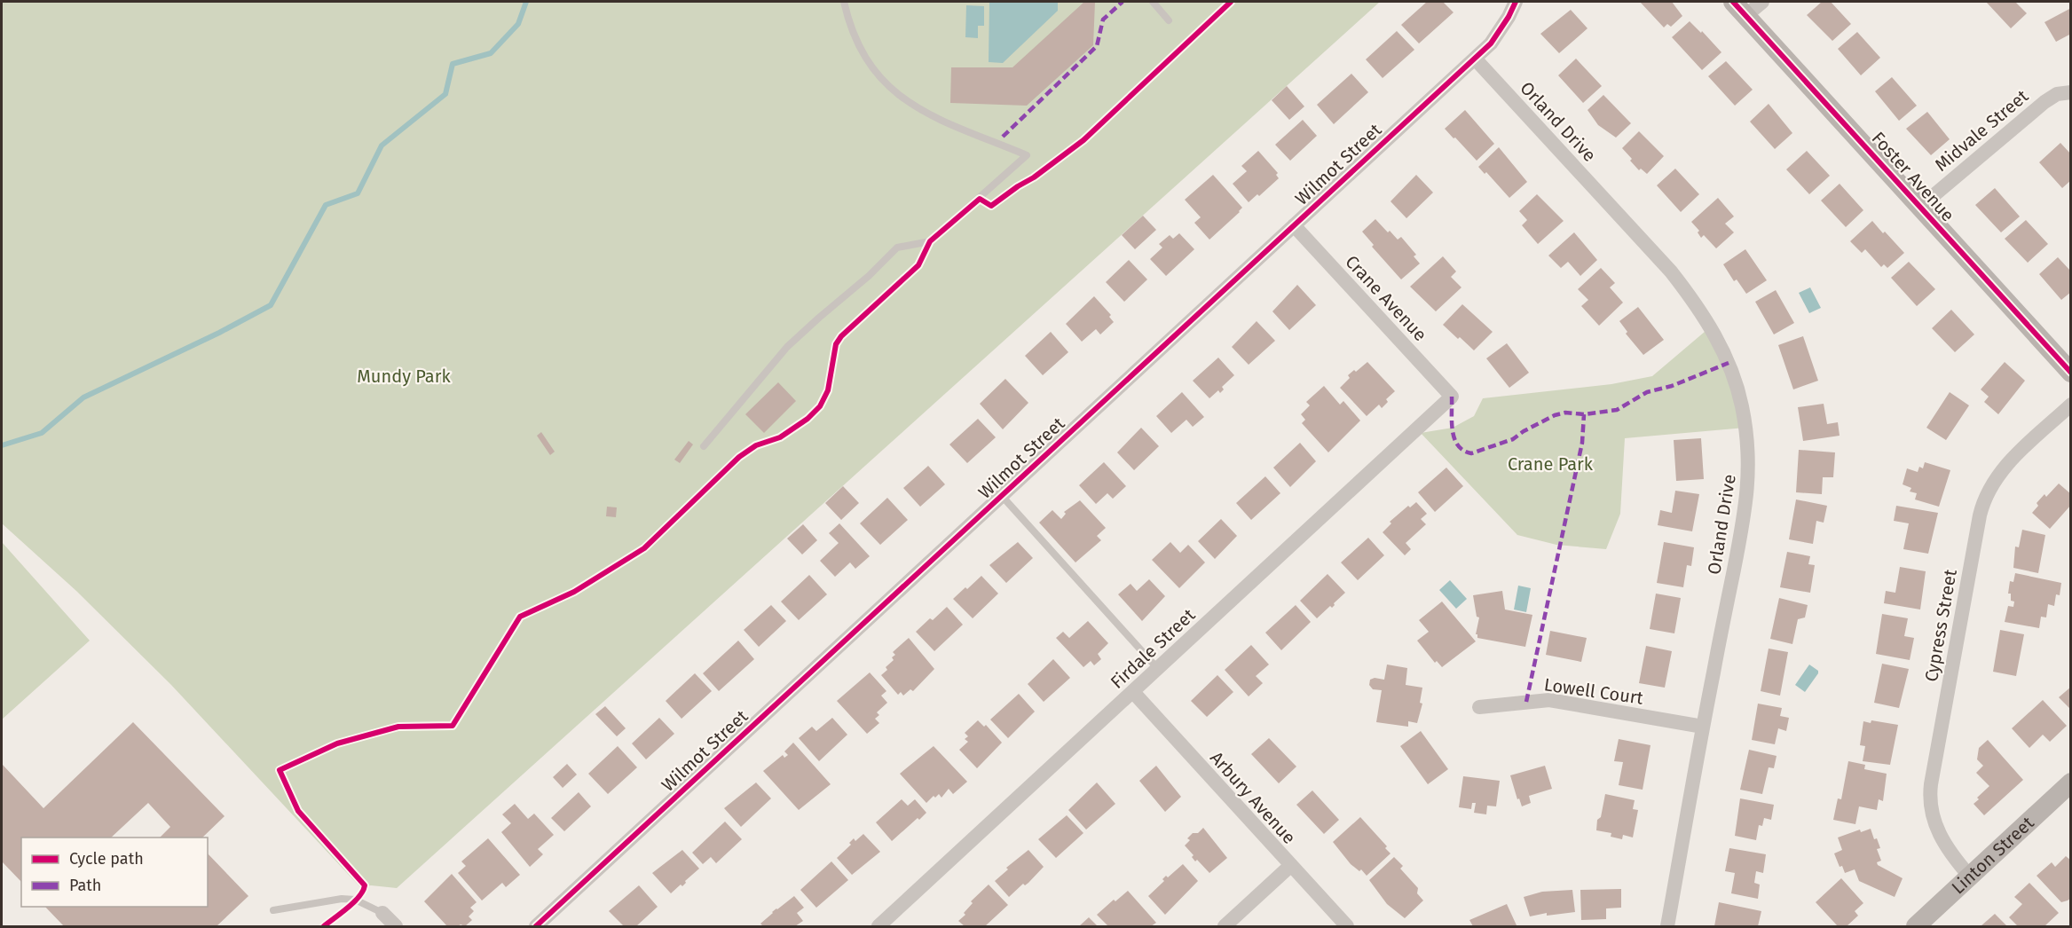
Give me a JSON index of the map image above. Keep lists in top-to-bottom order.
{
  "streets": {
    "street": [
      "Orland Drive",
      "Midvale Street",
      "Wilmot Street",
      "Foster Avenue",
      "Crane Avenue",
      "Cypress Street",
      "Firdale Street",
      "Lowell Court",
      "Arbury Avenue",
      "Linton Street"
    ]
  },
  "crossings": [
    ["Orland Drive", "Wilmot Street"],
    ["Orland Drive", "Lowell Court"],
    ["Midvale Street", "Foster Avenue"],
    ["Wilmot Street", "Crane Avenue"],
    ["Crane Avenue", "Firdale Street"],
    ["Cypress Street", "Linton Street"],
    ["Firdale Street", "Arbury Avenue"]
  ],
  "parks": ["Mundy Park", "Crane Park"],
  "legend": ["Cycle path", "Path"]
}
